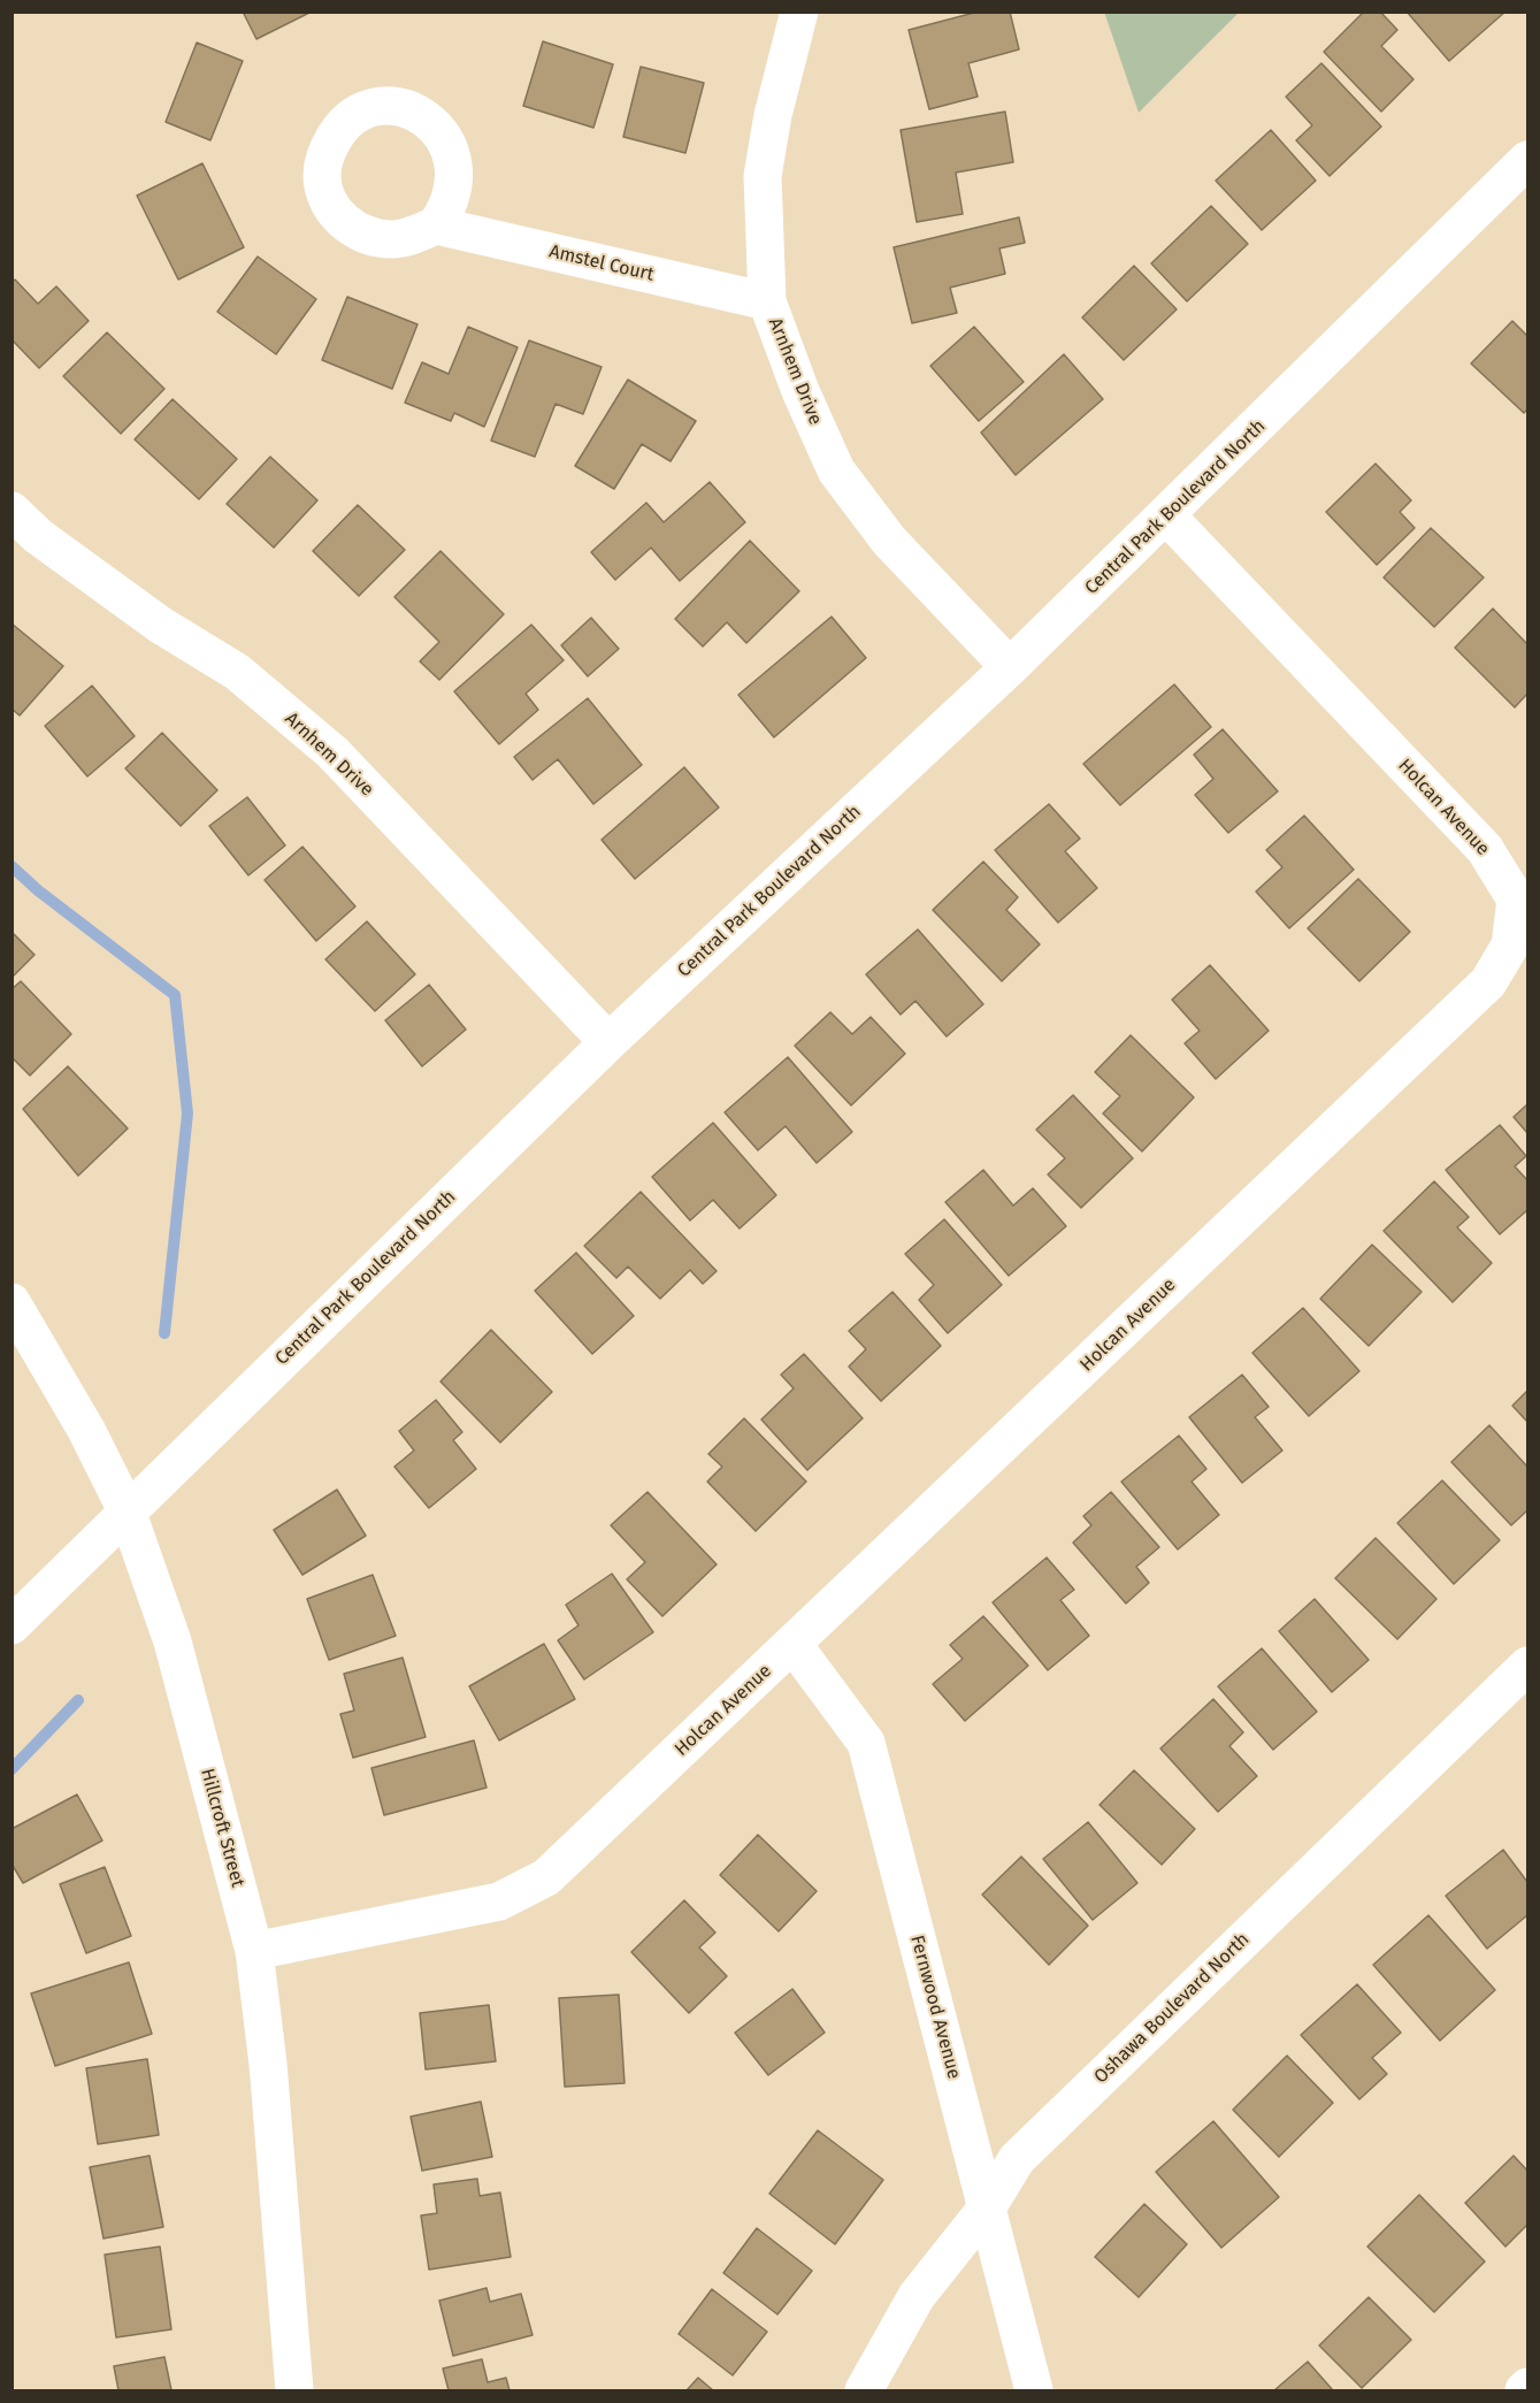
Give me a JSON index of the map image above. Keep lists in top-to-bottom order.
{
  "streets": {
    "street": [
      "Amstel Court",
      "Arnhem Drive",
      "Central Park Boulevard North",
      "Holcan Avenue",
      "Hillcroft Street",
      "Fernwood Avenue",
      "Oshawa Boulevard North"
    ]
  },
  "crossings": [
    ["Amstel Court", "Arnhem Drive"],
    ["Arnhem Drive", "Central Park Boulevard North"],
    ["Central Park Boulevard North", "Holcan Avenue"],
    ["Central Park Boulevard North", "Hillcroft Street"],
    ["Holcan Avenue", "Hillcroft Street"],
    ["Holcan Avenue", "Fernwood Avenue"],
    ["Fernwood Avenue", "Oshawa Boulevard North"]
  ]
}
